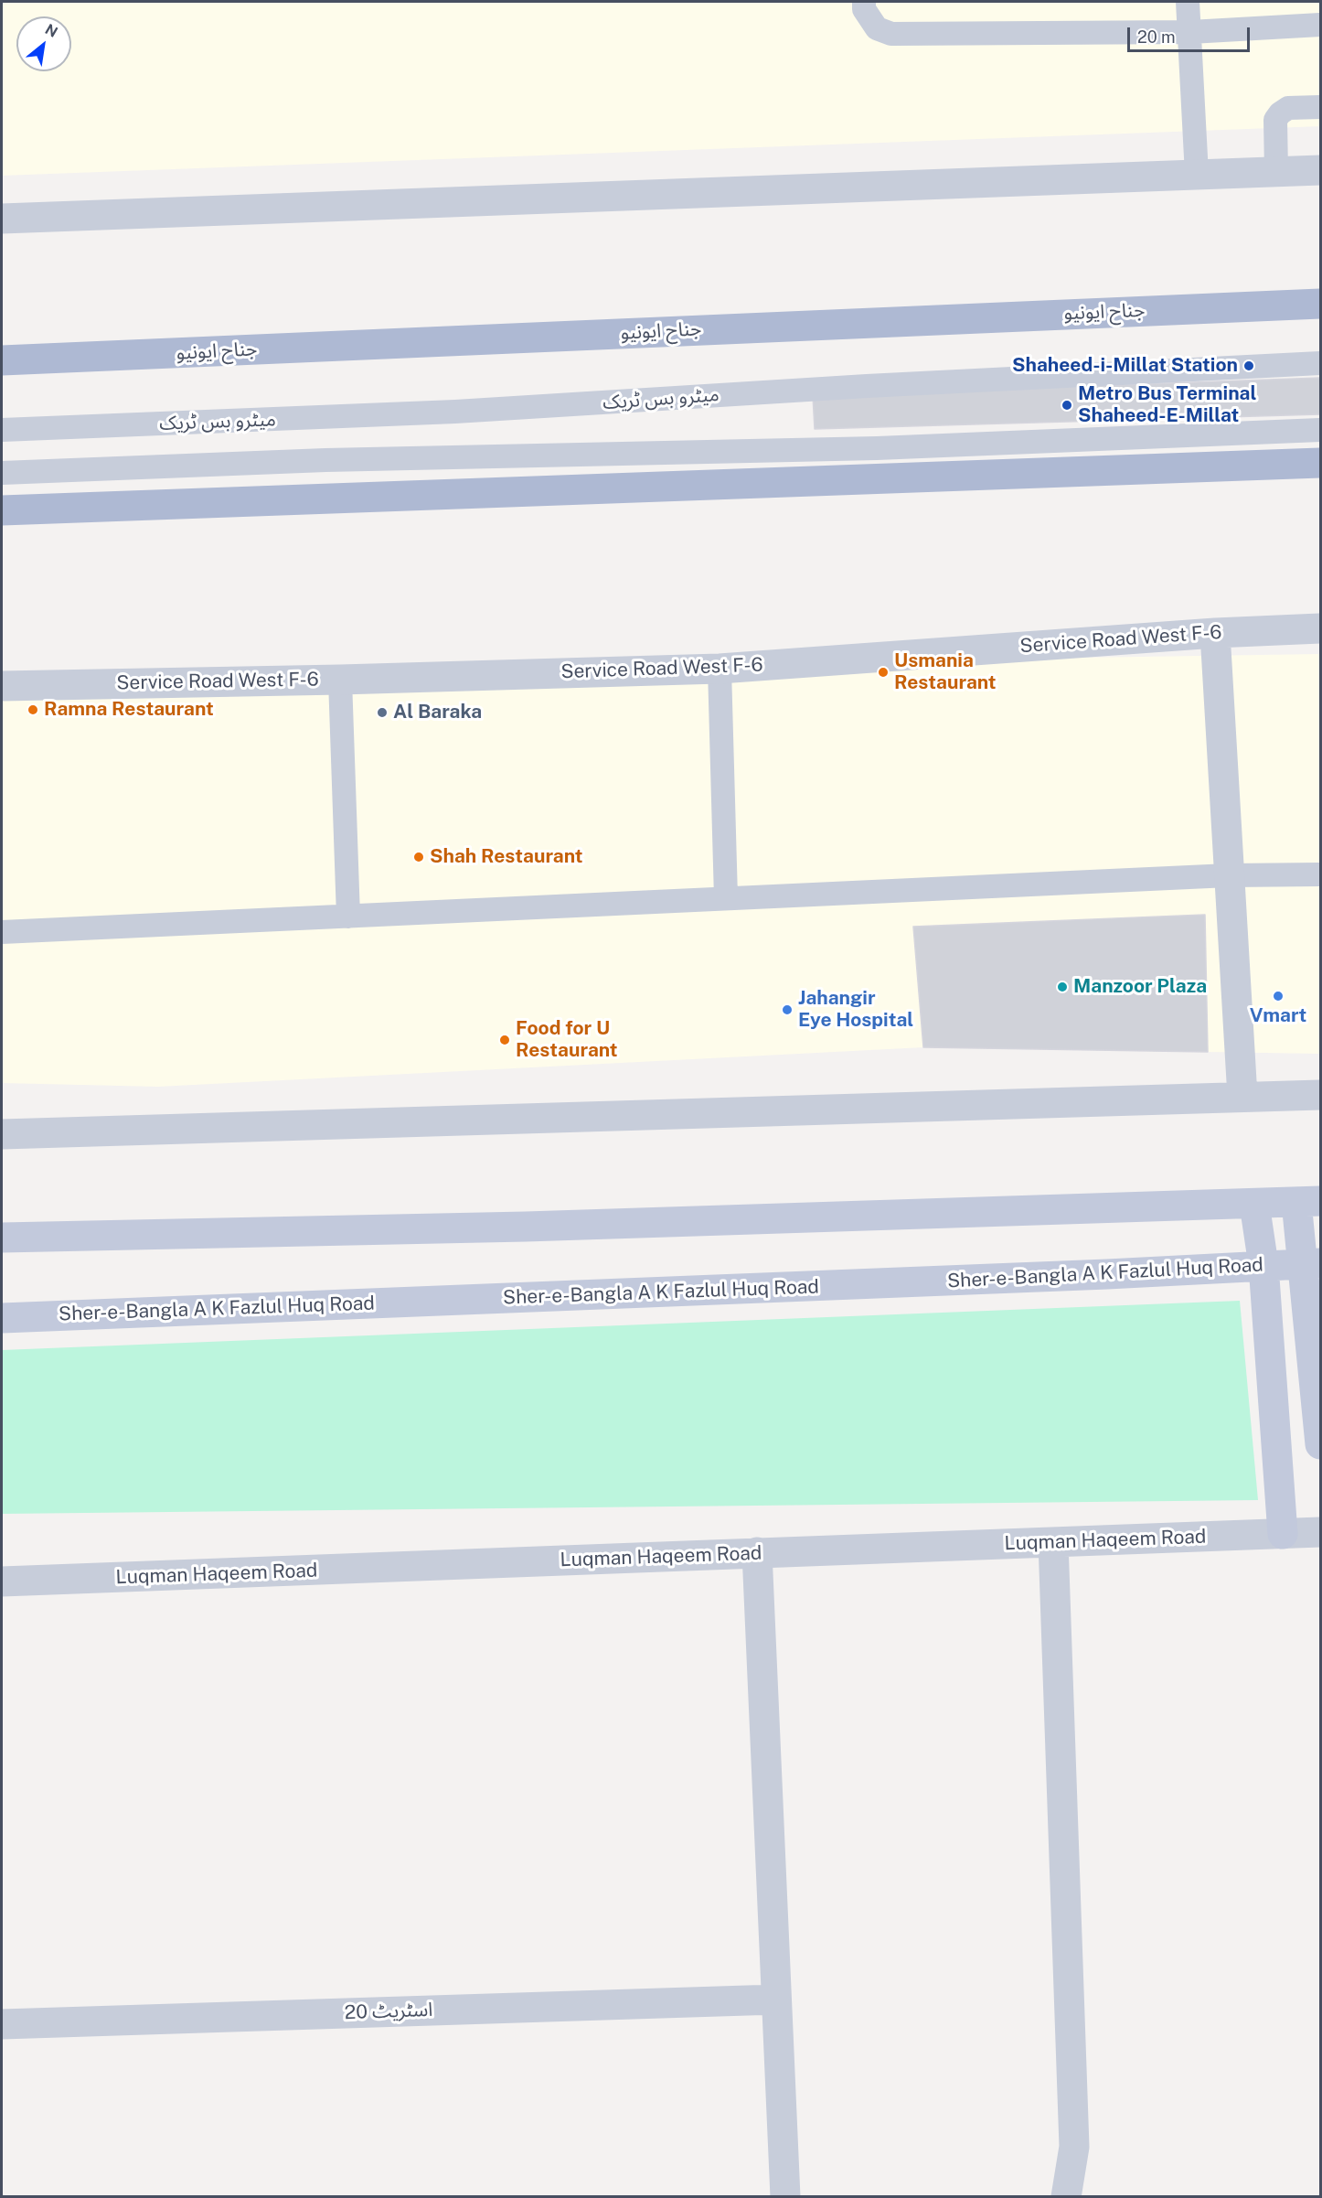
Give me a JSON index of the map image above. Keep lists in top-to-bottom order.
{
  "streets": {
    "main road": ["جناح ایونیو", "Sher-e-Bangla A K Fazlul Huq Road"],
    "street": ["Service Road West F-6", "Luqman Haqeem Road", "اسٹریٹ 20"],
    "lane": ["میٹرو بس ٹریک"]
  },
  "places": [
    "Shaheed-i-Millat Station",
    "Metro Bus Terminal Shaheed-E-Millat",
    "Usmania Restaurant",
    "Ramna Restaurant",
    "Al Baraka",
    "Shah Restaurant",
    "Manzoor Plaza",
    "Vmart",
    "Jahangir Eye Hospital",
    "Food for U Restaurant"
  ],
  "scale_bar": "20 m",
  "north": "top right"
}
